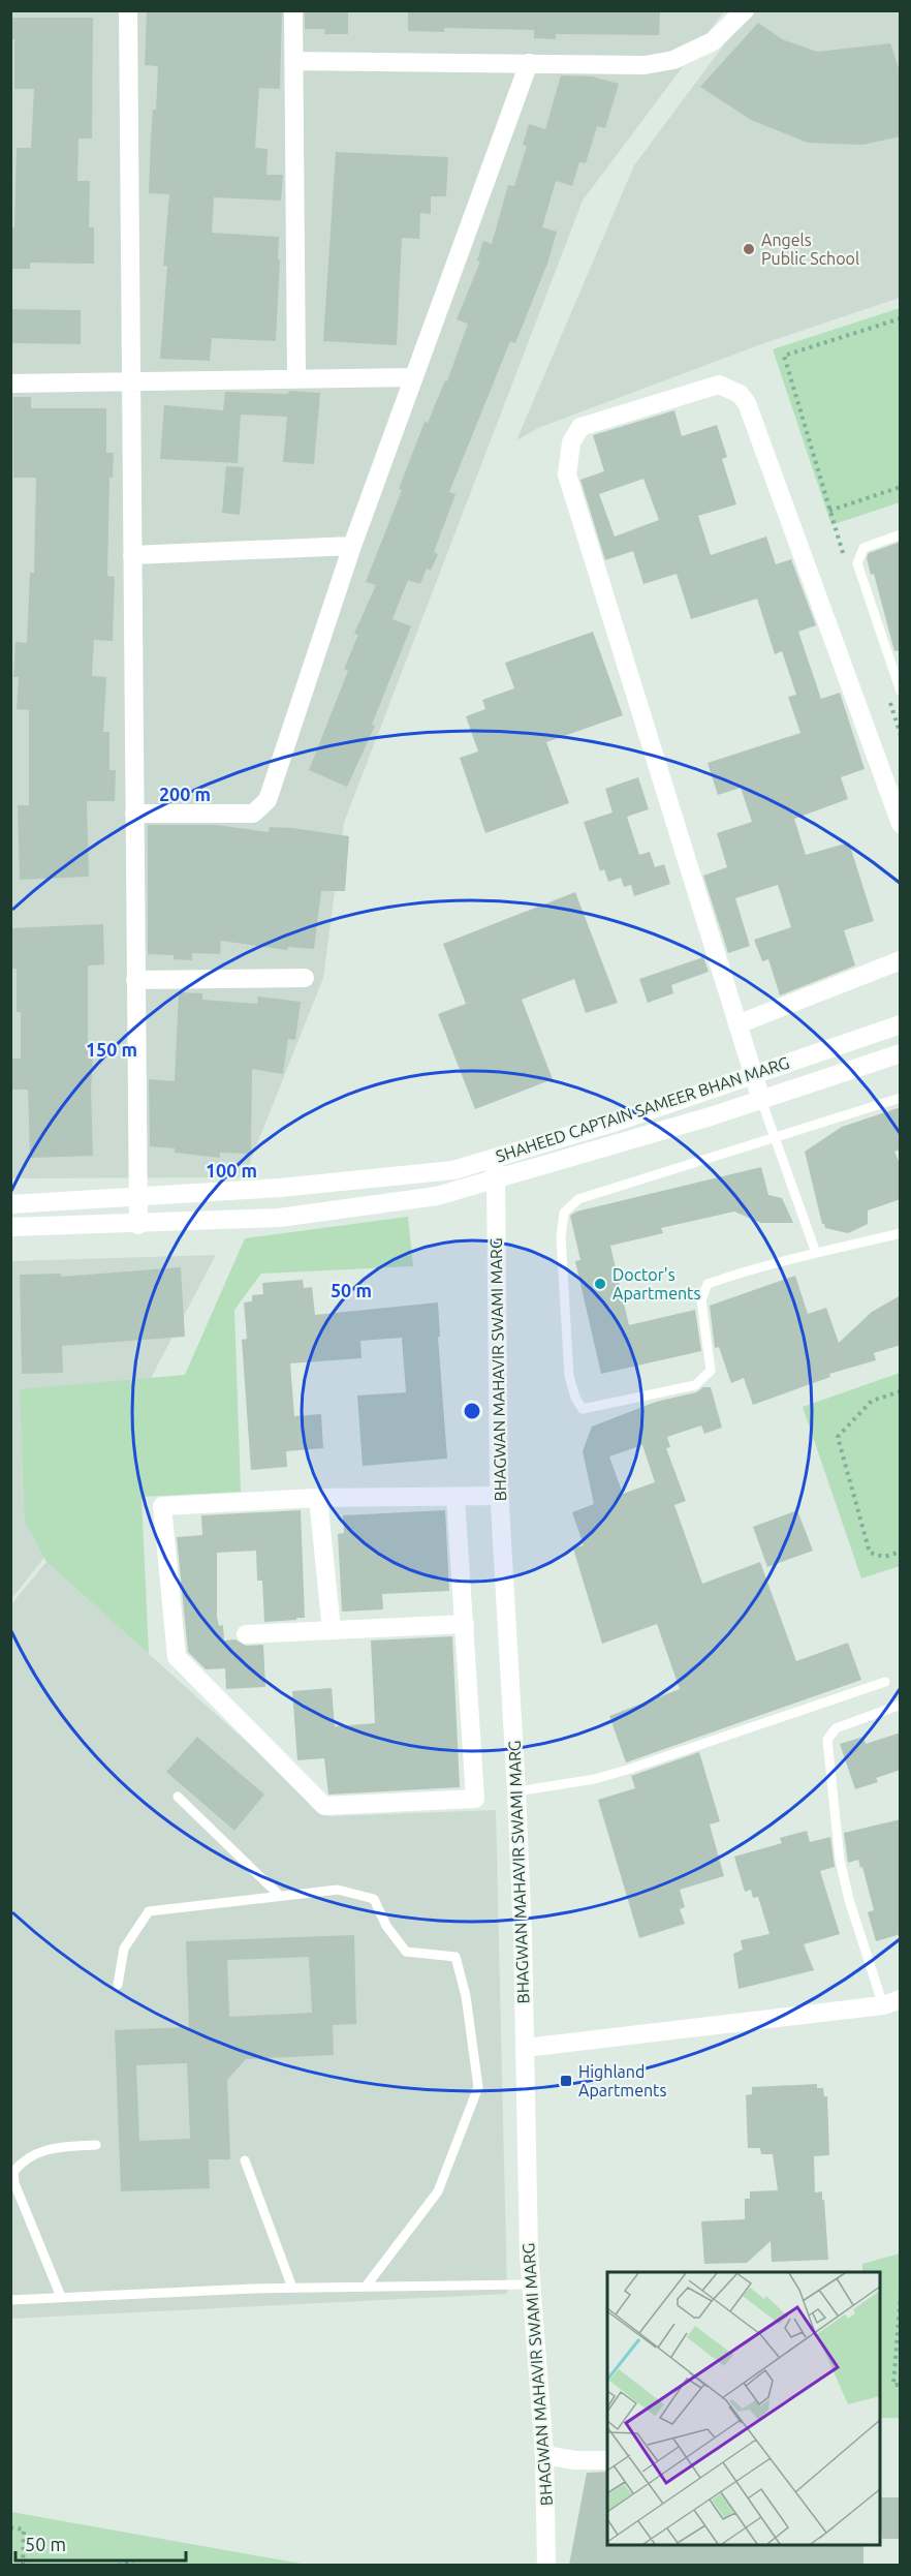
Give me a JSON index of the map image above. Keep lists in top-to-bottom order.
{
  "streets": {
    "street": ["SHAHEED CAPTAIN SAMEER BHAN MARG", "BHAGWAN MAHAVIR SWAMI MARG"]
  },
  "crossings": [
    ["SHAHEED CAPTAIN SAMEER BHAN MARG", "BHAGWAN MAHAVIR SWAMI MARG"]
  ],
  "places": {
    "other": ["Angels Public School", "Doctor's Apartments"],
    "transit": ["Highland Apartments"]
  },
  "scale_bar": "50 m",
  "rings": [
    "200 m",
    "150 m",
    "100 m",
    "50 m"
  ]
}
